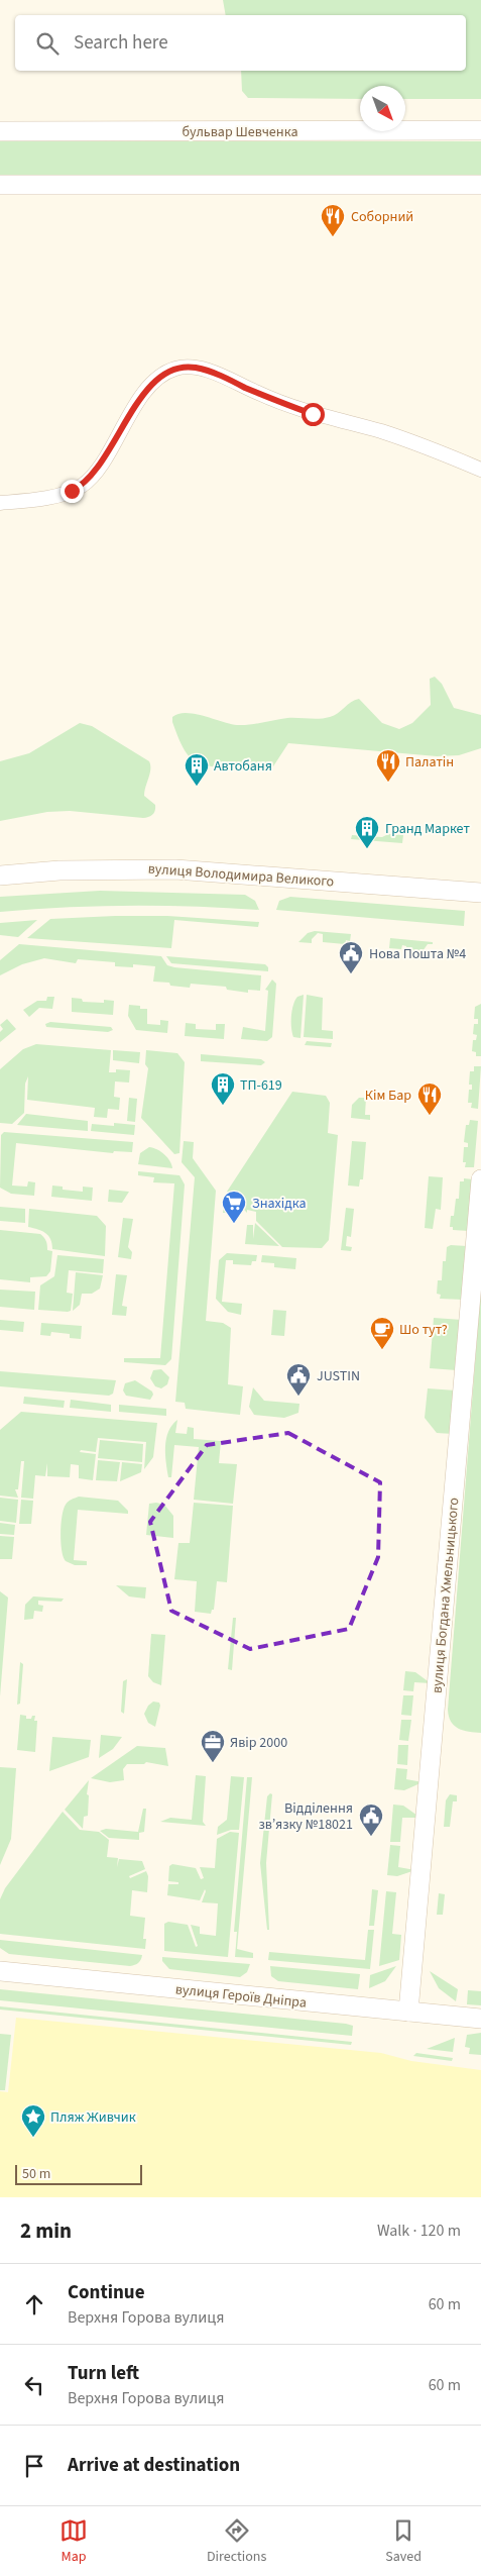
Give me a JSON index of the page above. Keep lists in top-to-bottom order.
{
  "streets": {
    "main road": [
      "бульвар Шевченка",
      "вулиця Володимира Великого",
      "вулиця Богдана Хмельницького",
      "вулиця Героїв Дніпра"
    ]
  },
  "crossings": [
    ["вулиця Богдана Хмельницького", "вулиця Героїв Дніпра"]
  ],
  "places": {
    "restaurant": ["Соборний", "Палатін", "Кім Бар"],
    "building": ["Автобаня", "Гранд Маркет", "ТП-619"],
    "public building": ["Нова Пошта №4", "JUSTIN", "Відділення зв’язку №18021"],
    "supermarket": ["Знахідка"],
    "cafe": ["Шо тут?"],
    "office": ["Явір 2000"],
    "place": ["Пляж Живчик"]
  },
  "scale_bar": "50 m",
  "north": "bottom right",
  "page": {
    "search": "Search here",
    "scale": "50 m",
    "heading": ["2 min", "Walk · 120 m"],
    "list": [
      ["Continue", "Верхня Горова вулиця", "60 m"],
      ["Turn left", "Верхня Горова вулиця", "60 m"],
      "Arrive at destination"
    ],
    "nav": ["Map", "Directions", "Saved"]
  }
}
